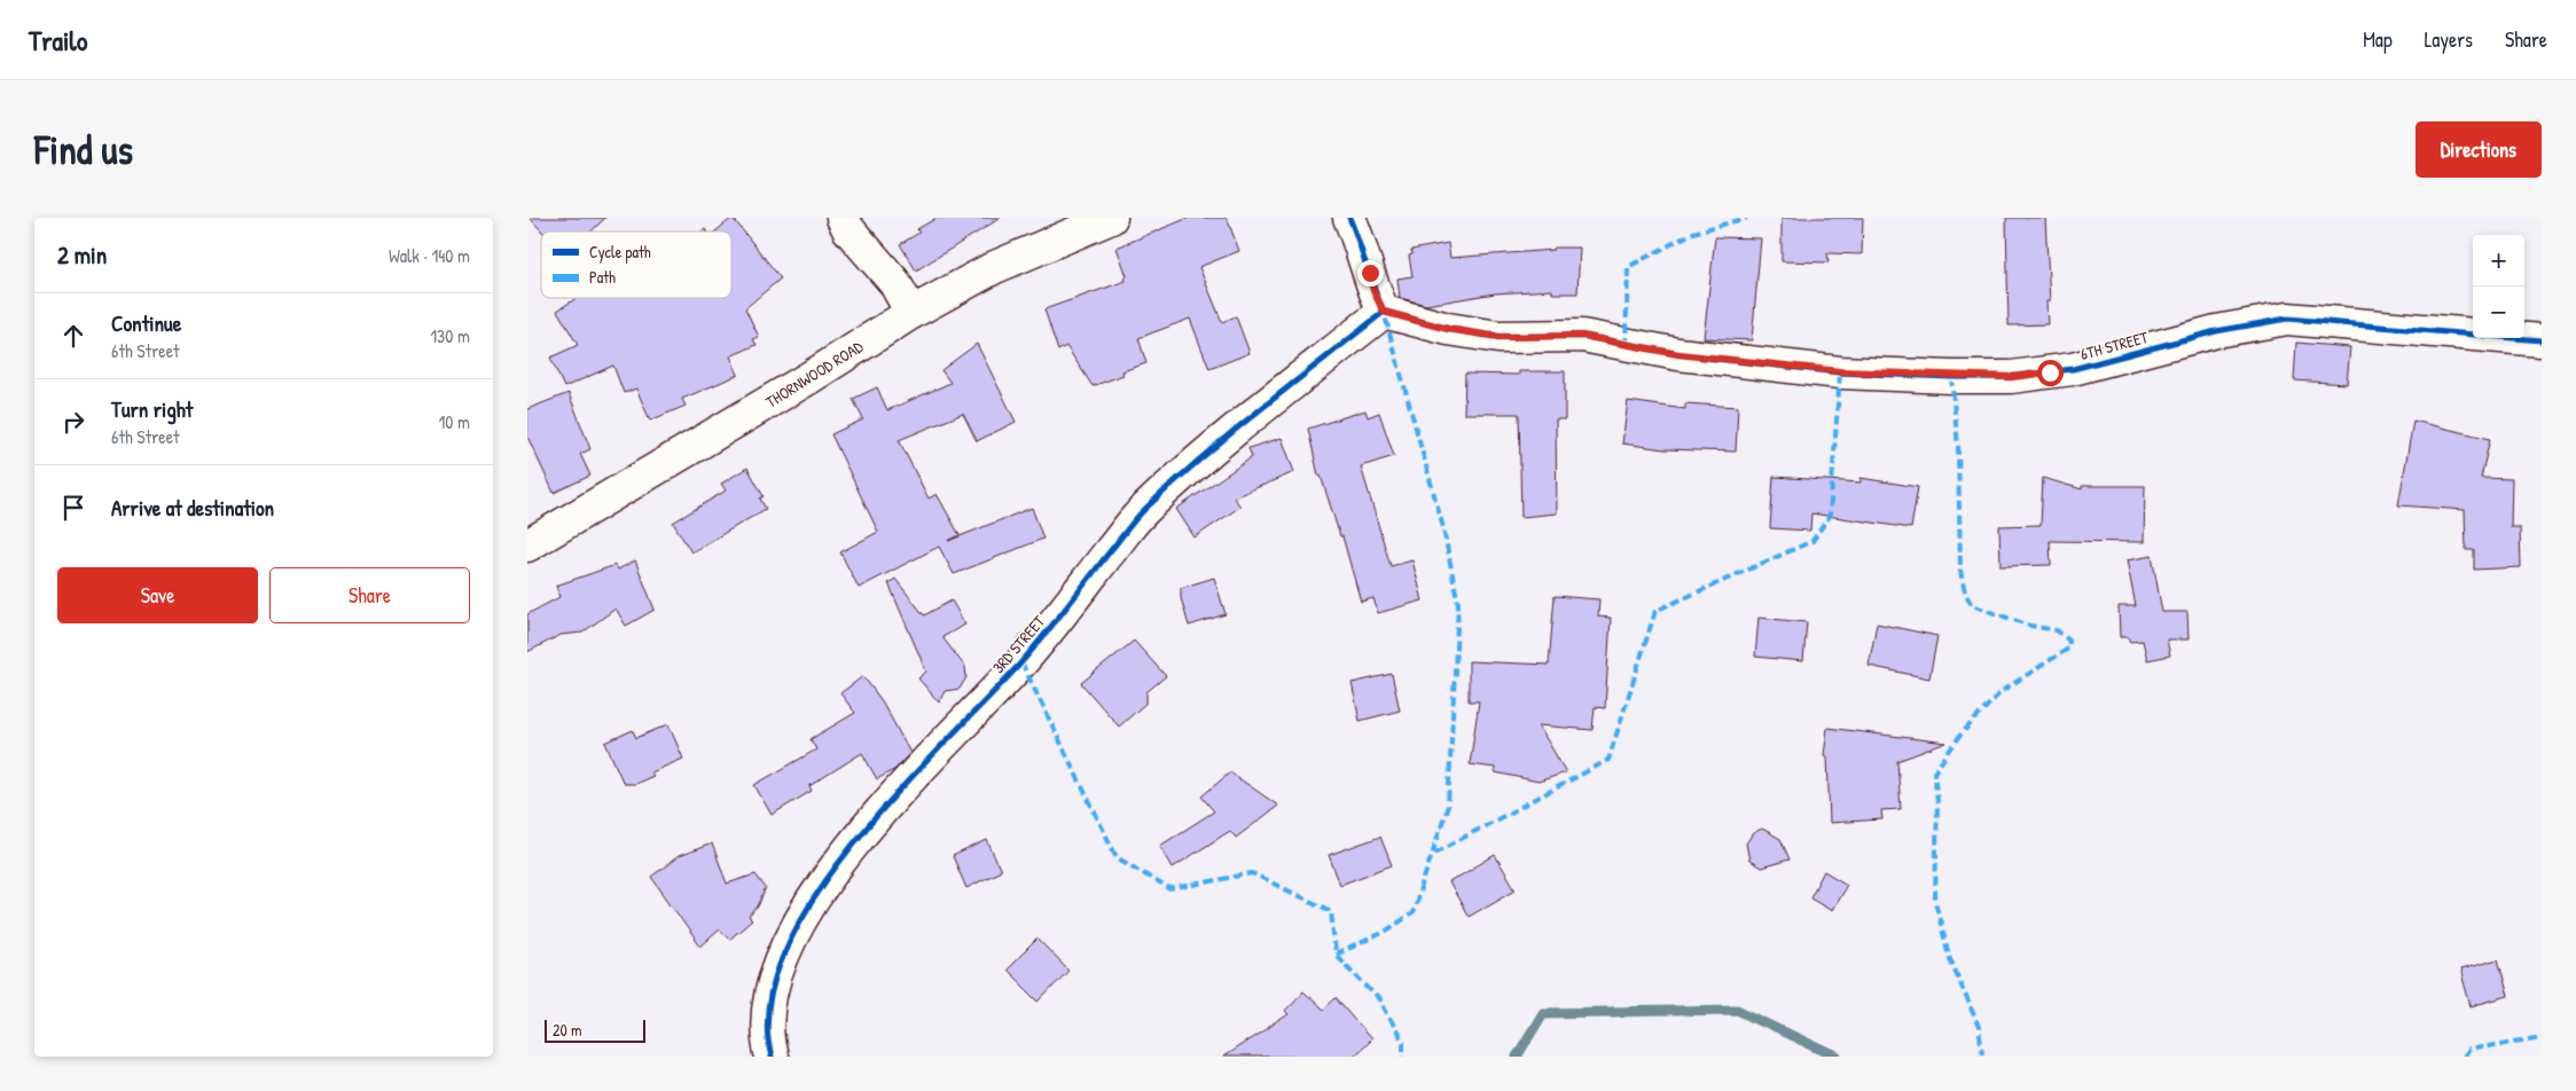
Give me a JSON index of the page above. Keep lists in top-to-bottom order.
{
  "streets": {
    "street": ["6TH STREET", "THORNWOOD ROAD", "3RD STREET"]
  },
  "crossings": [
    ["6TH STREET", "3RD STREET"]
  ],
  "legend": ["Cycle path", "Path"],
  "scale_bar": "20 m",
  "page": {
    "header": "Trailo",
    "nav": ["Map", "Layers", "Share"],
    "buttons": [
      "Directions",
      ["Save", "Share"]
    ],
    "title": "Find us",
    "heading": ["2 min", "Walk · 140 m"],
    "map_buttons": ["+", "−"],
    "list": [
      ["Continue", "6th Street", "130 m"],
      ["Turn right", "6th Street", "10 m"],
      "Arrive at destination"
    ],
    "scale": "20 m"
  }
}
